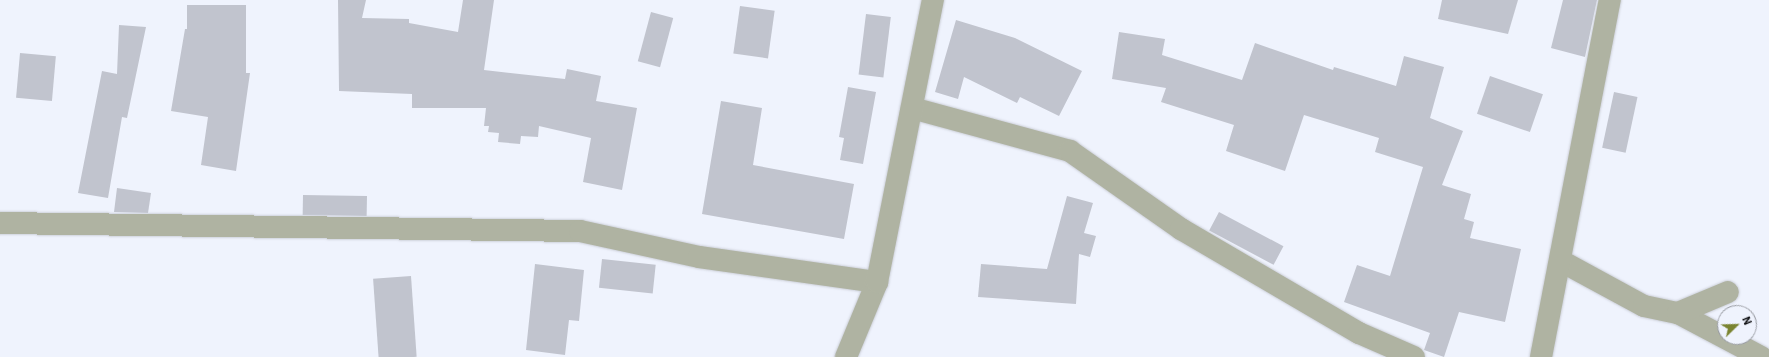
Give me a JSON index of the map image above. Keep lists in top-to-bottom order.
{
  "north": "top right"
}
